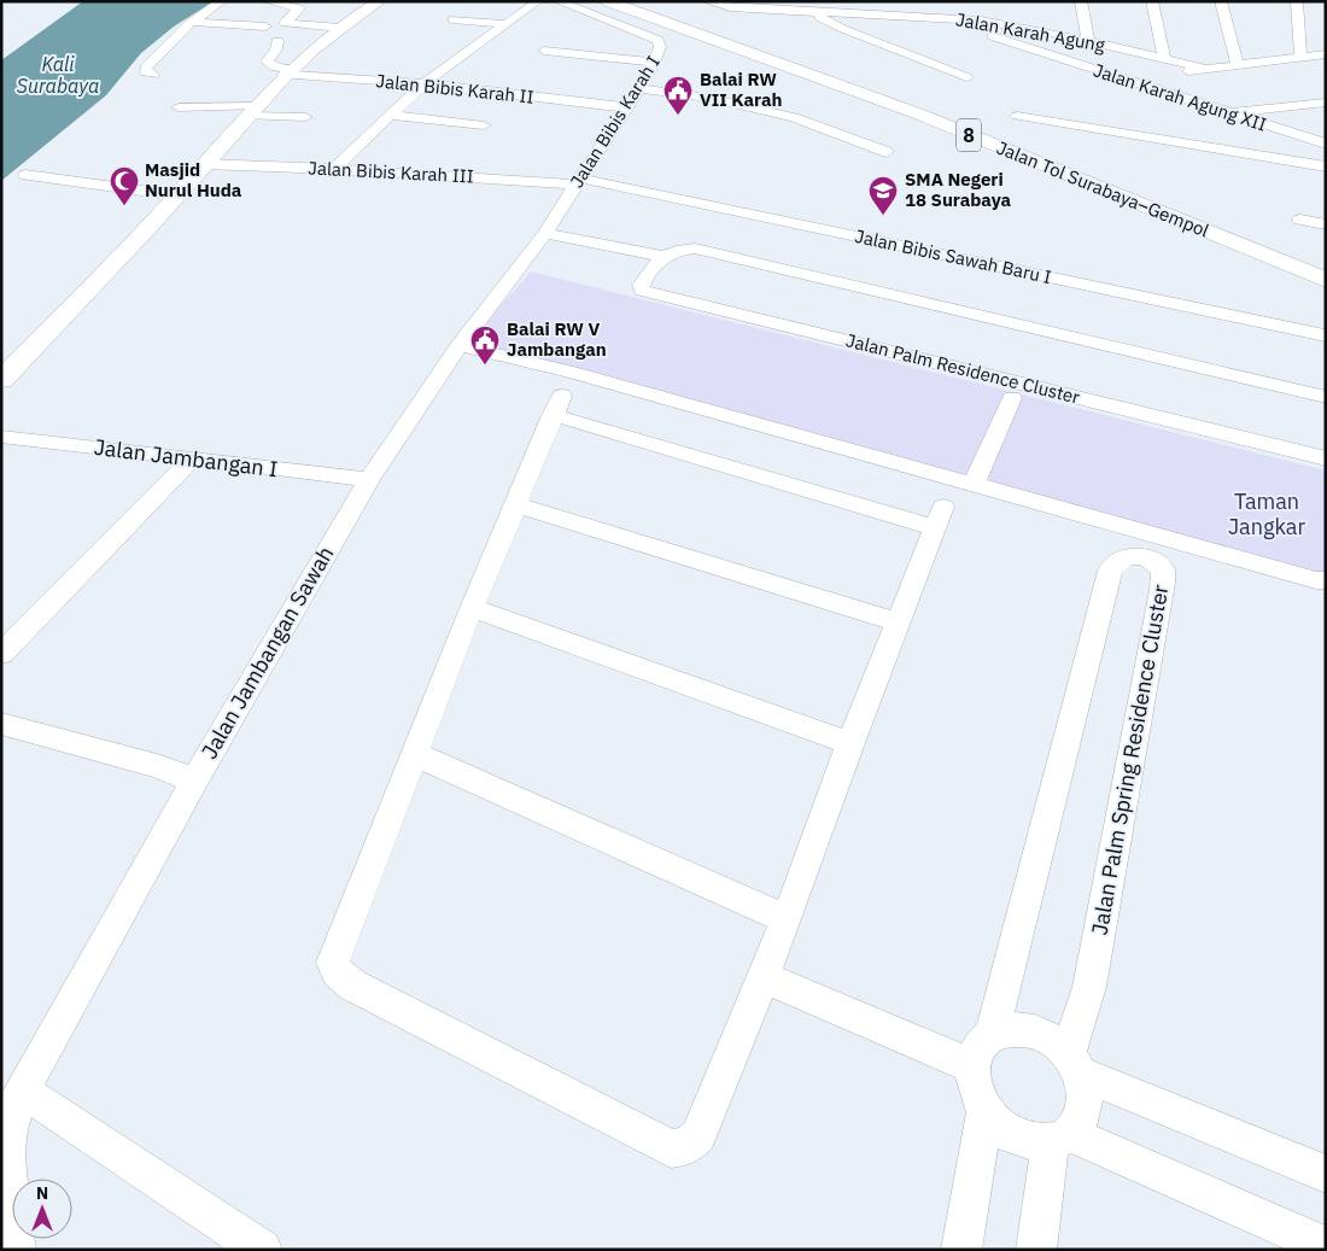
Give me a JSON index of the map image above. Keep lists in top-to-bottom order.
{
  "streets": {
    "main road": ["8", "Jalan Tol Surabaya–Gempol"],
    "street": [
      "Jalan Karah Agung",
      "Jalan Bibis Karah II",
      "Jalan Karah Agung XII",
      "Jalan Bibis Karah I",
      "Jalan Bibis Karah III",
      "Jalan Bibis Sawah Baru I",
      "Jalan Palm Residence Cluster",
      "Jalan Jambangan I",
      "Jalan Jambangan Sawah",
      "Jalan Palm Spring Residence Cluster"
    ]
  },
  "crossings": [
    ["Jalan Karah Agung", "Jalan Karah Agung XII"],
    ["Jalan Bibis Karah II", "Jalan Bibis Karah I"],
    ["Jalan Bibis Karah I", "Jalan Bibis Karah III"],
    ["Jalan Bibis Karah I", "Jalan Bibis Sawah Baru I"],
    ["Jalan Bibis Karah I", "Jalan Jambangan Sawah"],
    ["Jalan Bibis Karah III", "Jalan Bibis Sawah Baru I"],
    ["Jalan Jambangan I", "Jalan Jambangan Sawah"]
  ],
  "water": ["Kali Surabaya"],
  "parks": ["Taman Jangkar"],
  "places": {
    "public building": ["Balai RW VII Karah", "Balai RW V Jambangan"],
    "mosque": ["Masjid Nurul Huda"],
    "school or university": ["SMA Negeri 18 Surabaya"]
  },
  "north": "top"
}
